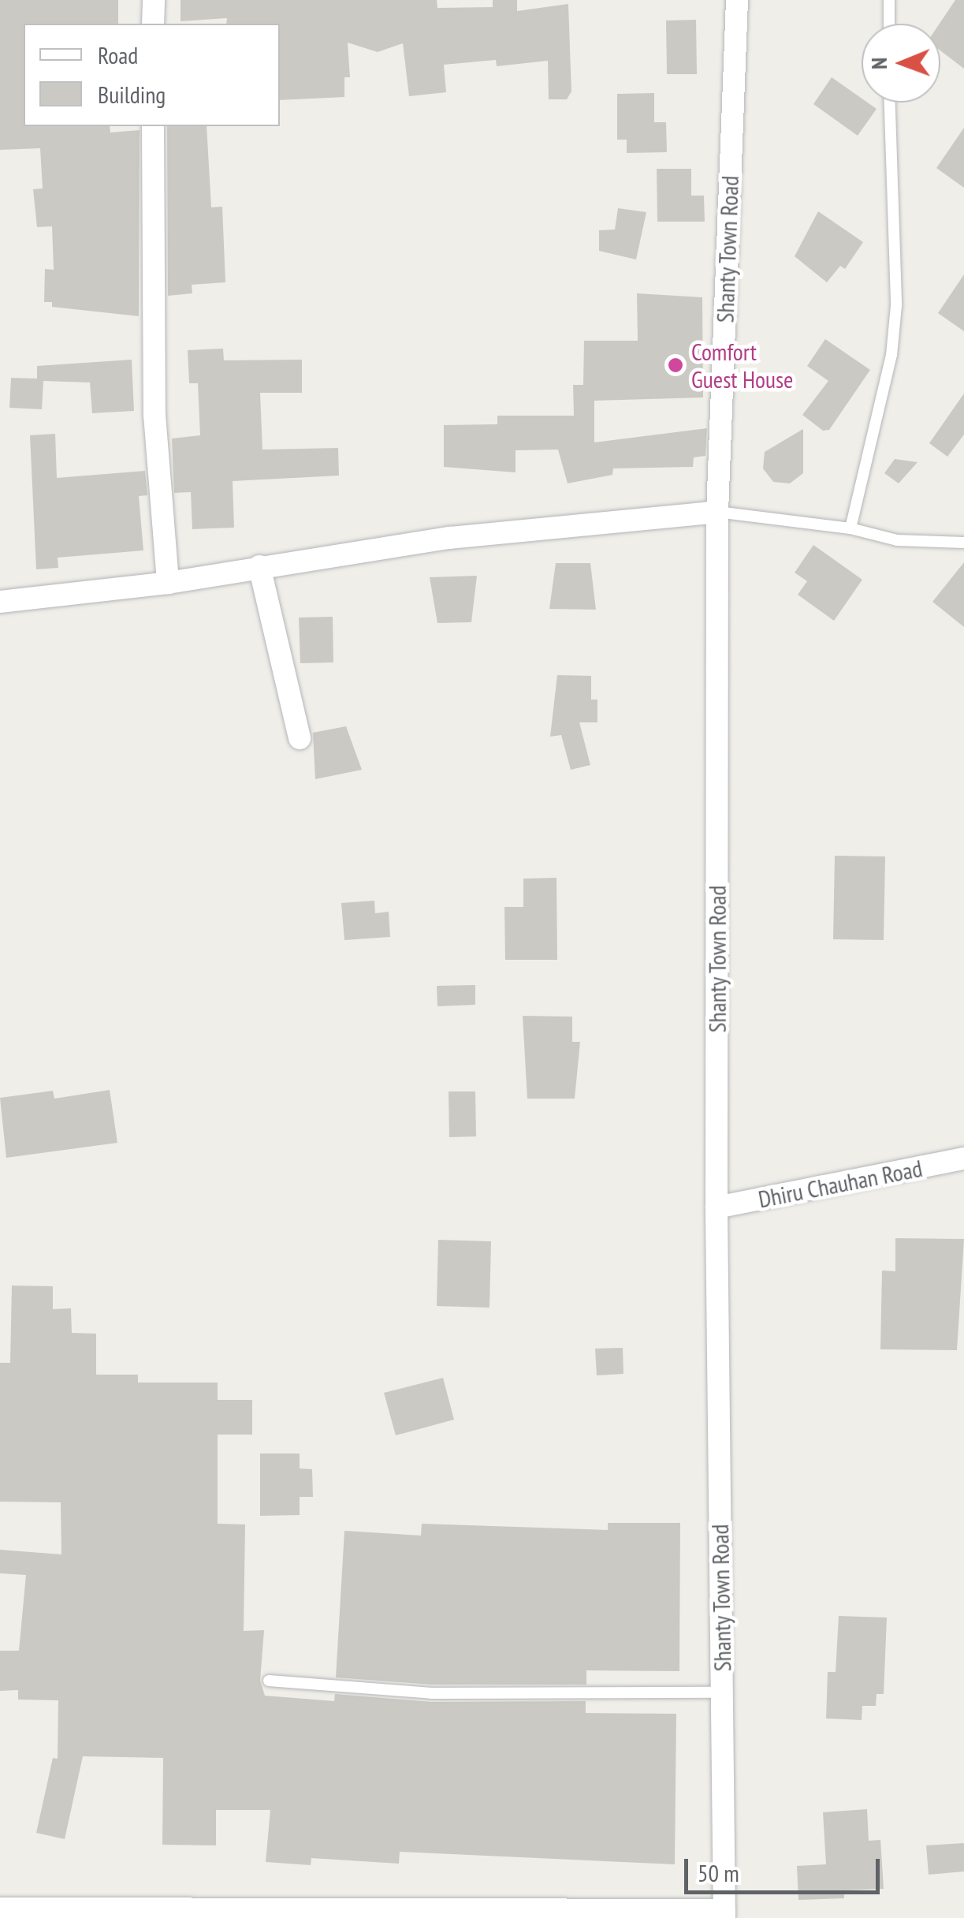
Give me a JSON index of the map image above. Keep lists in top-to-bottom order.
{
  "streets": {
    "street": ["Shanty Town Road", "Dhiru Chauhan Road"]
  },
  "crossings": [
    ["Shanty Town Road", "Dhiru Chauhan Road"]
  ],
  "places": ["Comfort Guest House"],
  "legend": ["Road", "Building"],
  "scale_bar": "50 m",
  "north": "left"
}
